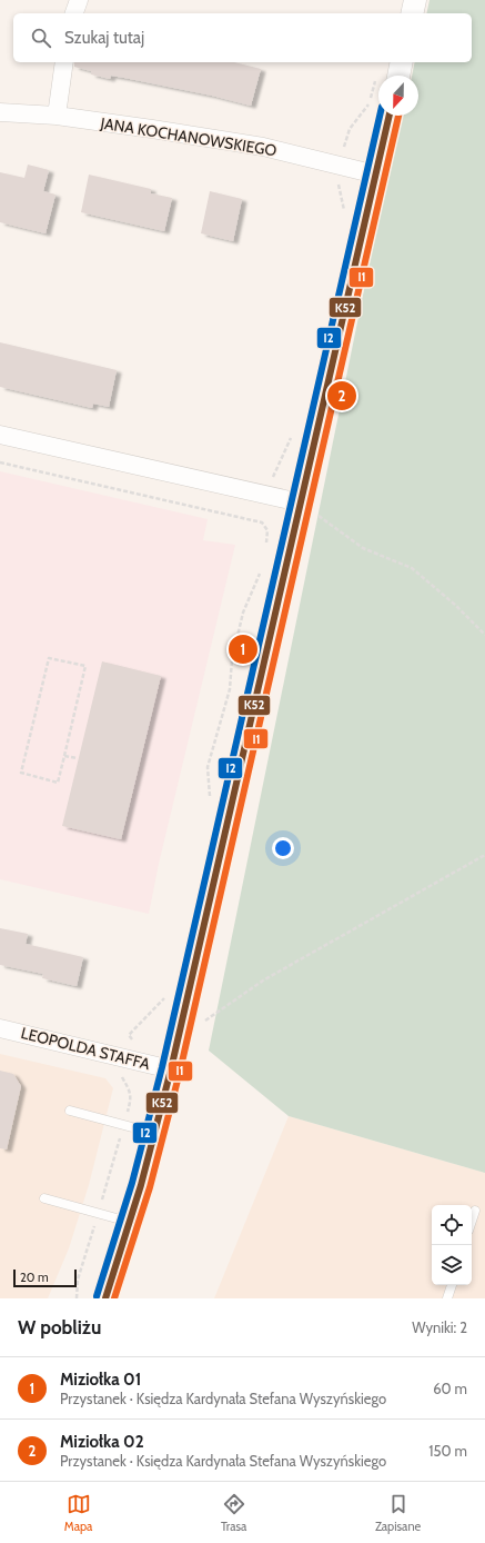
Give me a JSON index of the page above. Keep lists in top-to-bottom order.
{
  "streets": {
    "street": ["JANA KOCHANOWSKIEGO", "LEOPOLDA STAFFA"]
  },
  "lines": ["transit line K52", "transit line I1", "transit line I2"],
  "scale_bar": "20 m",
  "north": "bottom",
  "page": {
    "search": "Szukaj tutaj",
    "pins": ["2", "1"],
    "scale": "20 m",
    "heading": ["W pobliżu", "Wyniki: 2"],
    "list": [
      {
        "mark": "1",
        "name": "Miziołka 01",
        "note": "Przystanek · Księdza Kardynała Stefana Wyszyńskiego",
        "value": "60 m"
      },
      {
        "mark": "2",
        "name": "Miziołka 02",
        "note": "Przystanek · Księdza Kardynała Stefana Wyszyńskiego",
        "value": "150 m"
      }
    ],
    "nav": ["Mapa", "Trasa", "Zapisane"]
  }
}
